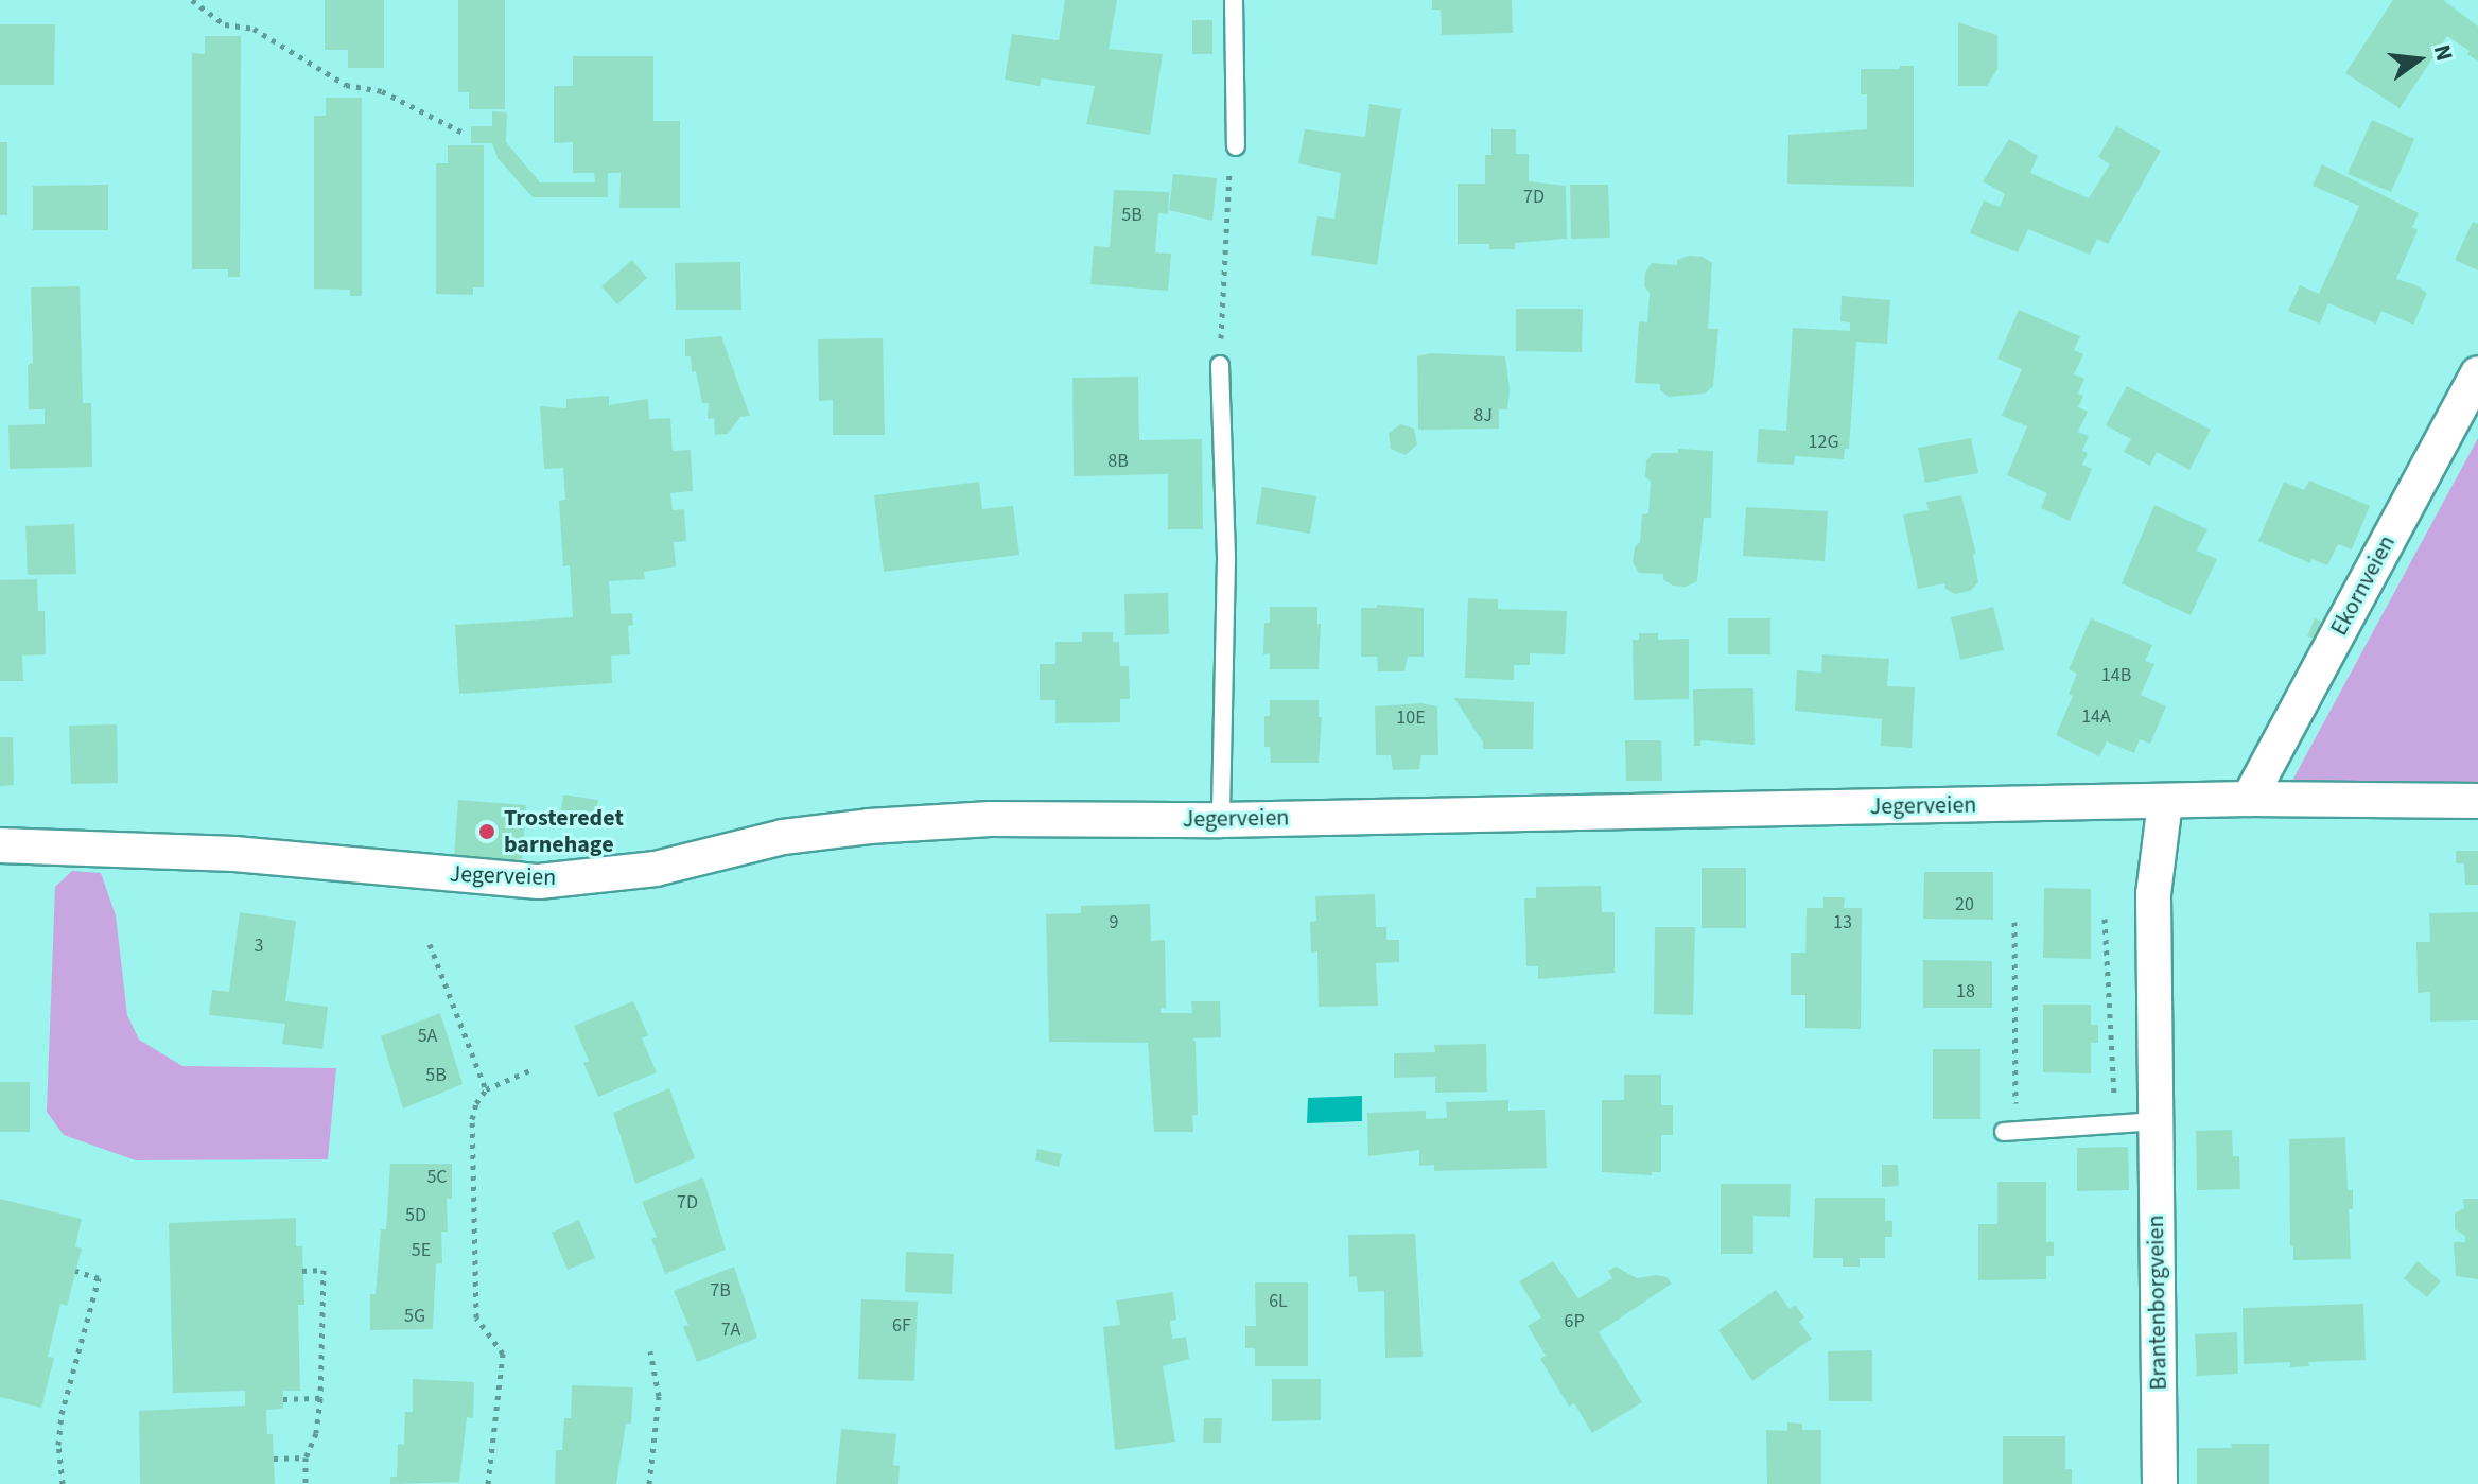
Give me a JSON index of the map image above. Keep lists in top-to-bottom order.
{
  "streets": {
    "street": ["Ekornveien", "Jegerveien", "Brantenborgveien"]
  },
  "crossings": [
    ["Ekornveien", "Jegerveien"],
    ["Jegerveien", "Brantenborgveien"]
  ],
  "places": ["Trosteredet barnehage"],
  "house_numbers": [
    "7D",
    "5B",
    "8J",
    "12G",
    "8B",
    "14B",
    "14A",
    "10E",
    "20",
    "9",
    "13",
    "3",
    "18",
    "5A",
    "5B",
    "5C",
    "7D",
    "5D",
    "5E",
    "7B",
    "6L",
    "5G",
    "6P",
    "6F",
    "7A"
  ],
  "north": "right"
}
